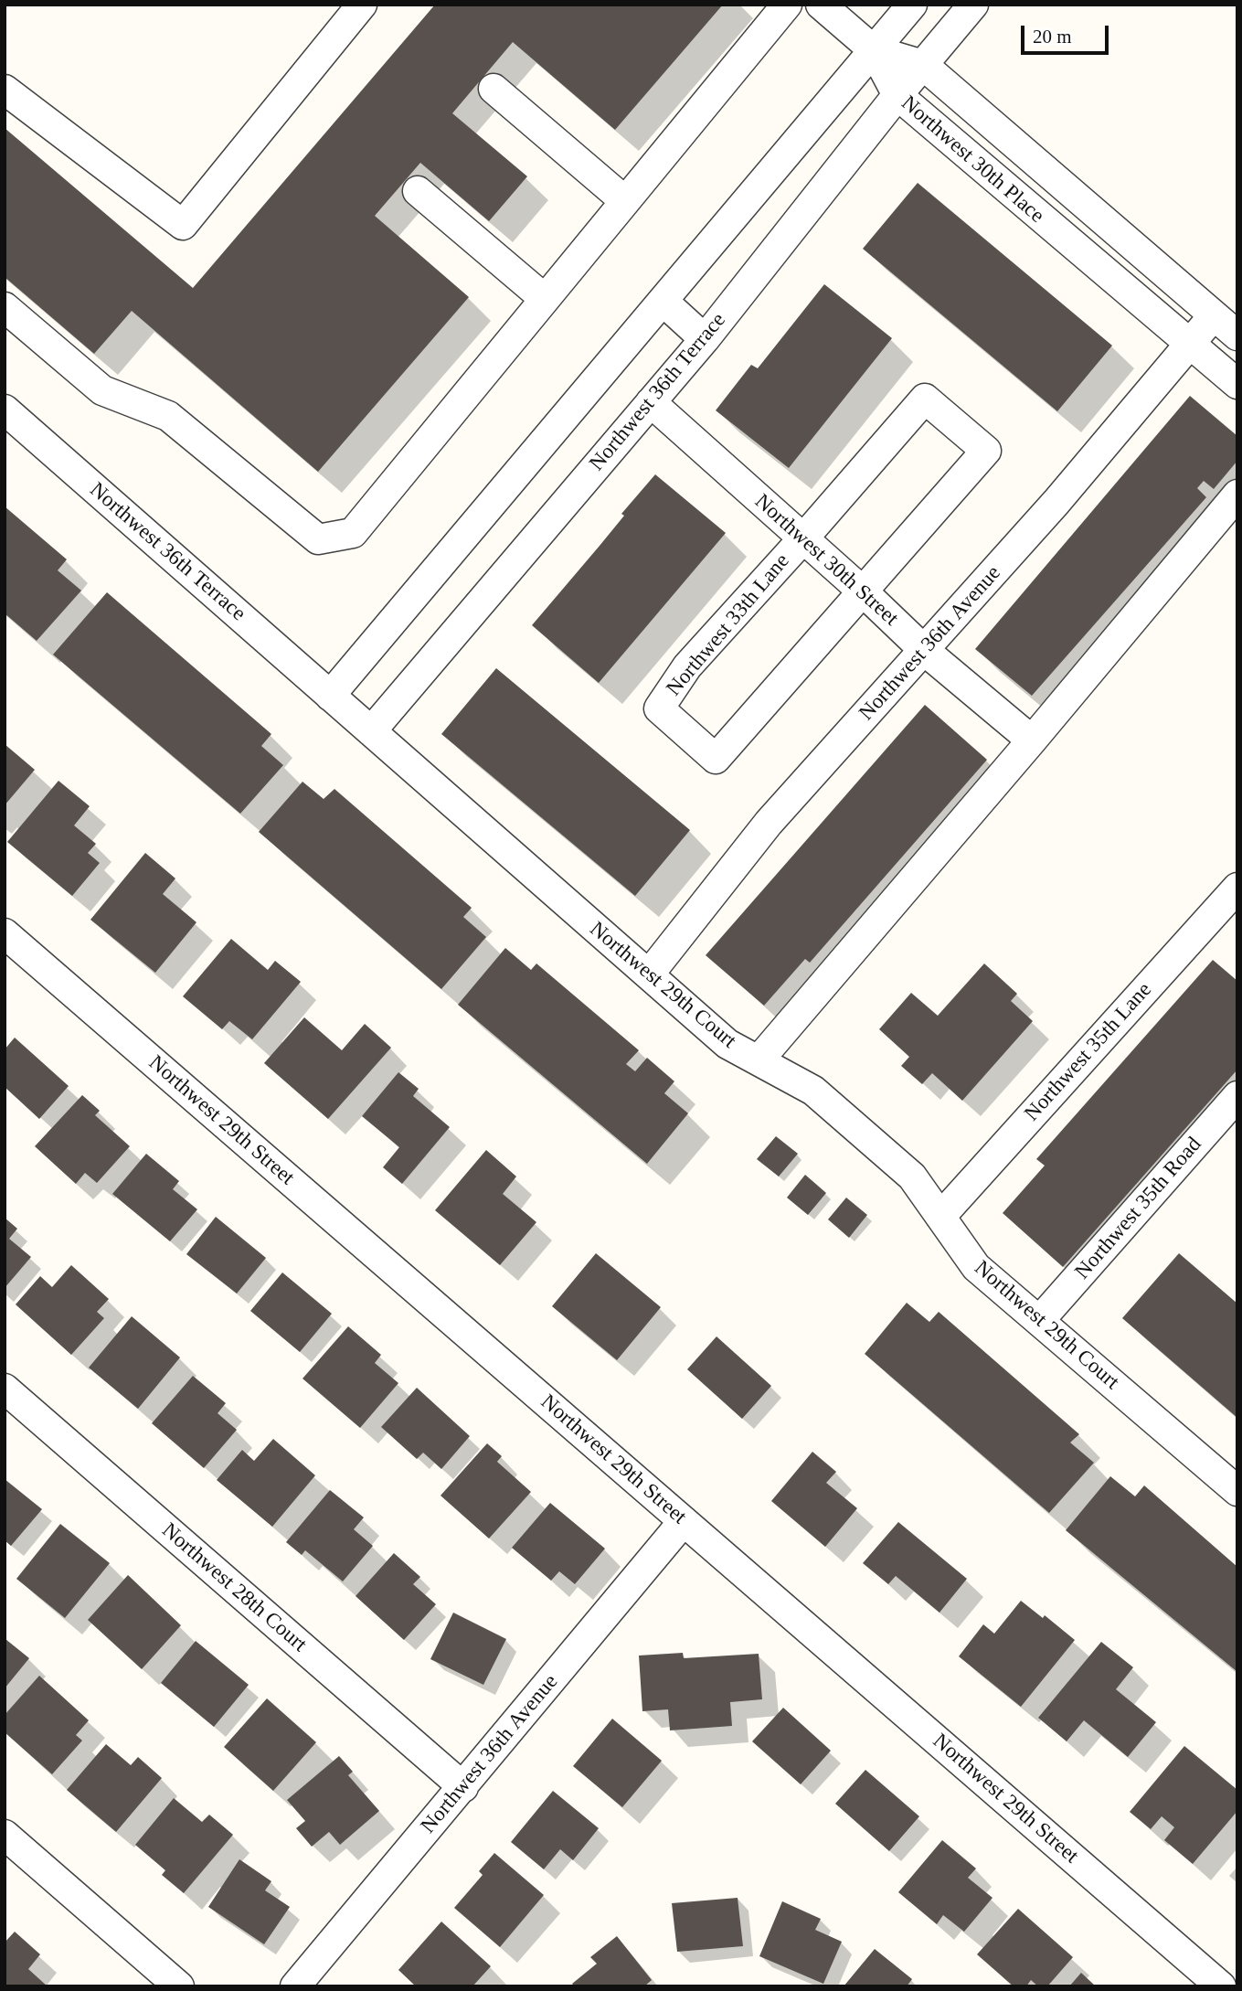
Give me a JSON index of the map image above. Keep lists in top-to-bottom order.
{
  "streets": {
    "street": [
      "Northwest 30th Place",
      "Northwest 36th Terrace",
      "Northwest 30th Street",
      "Northwest 33th Lane",
      "Northwest 36th Avenue",
      "Northwest 29th Court",
      "Northwest 35th Lane",
      "Northwest 29th Street",
      "Northwest 35th Road",
      "Northwest 28th Court"
    ]
  },
  "crossings": [
    ["Northwest 30th Place", "Northwest 36th Terrace"],
    ["Northwest 30th Place", "Northwest 36th Avenue"],
    ["Northwest 36th Terrace", "Northwest 30th Street"],
    ["Northwest 36th Terrace", "Northwest 29th Court"],
    ["Northwest 30th Street", "Northwest 33th Lane"],
    ["Northwest 30th Street", "Northwest 36th Avenue"],
    ["Northwest 36th Avenue", "Northwest 29th Court"],
    ["Northwest 36th Avenue", "Northwest 29th Street"],
    ["Northwest 36th Avenue", "Northwest 28th Court"],
    ["Northwest 29th Court", "Northwest 35th Lane"],
    ["Northwest 29th Court", "Northwest 35th Road"]
  ],
  "scale_bar": "20 m"
}
